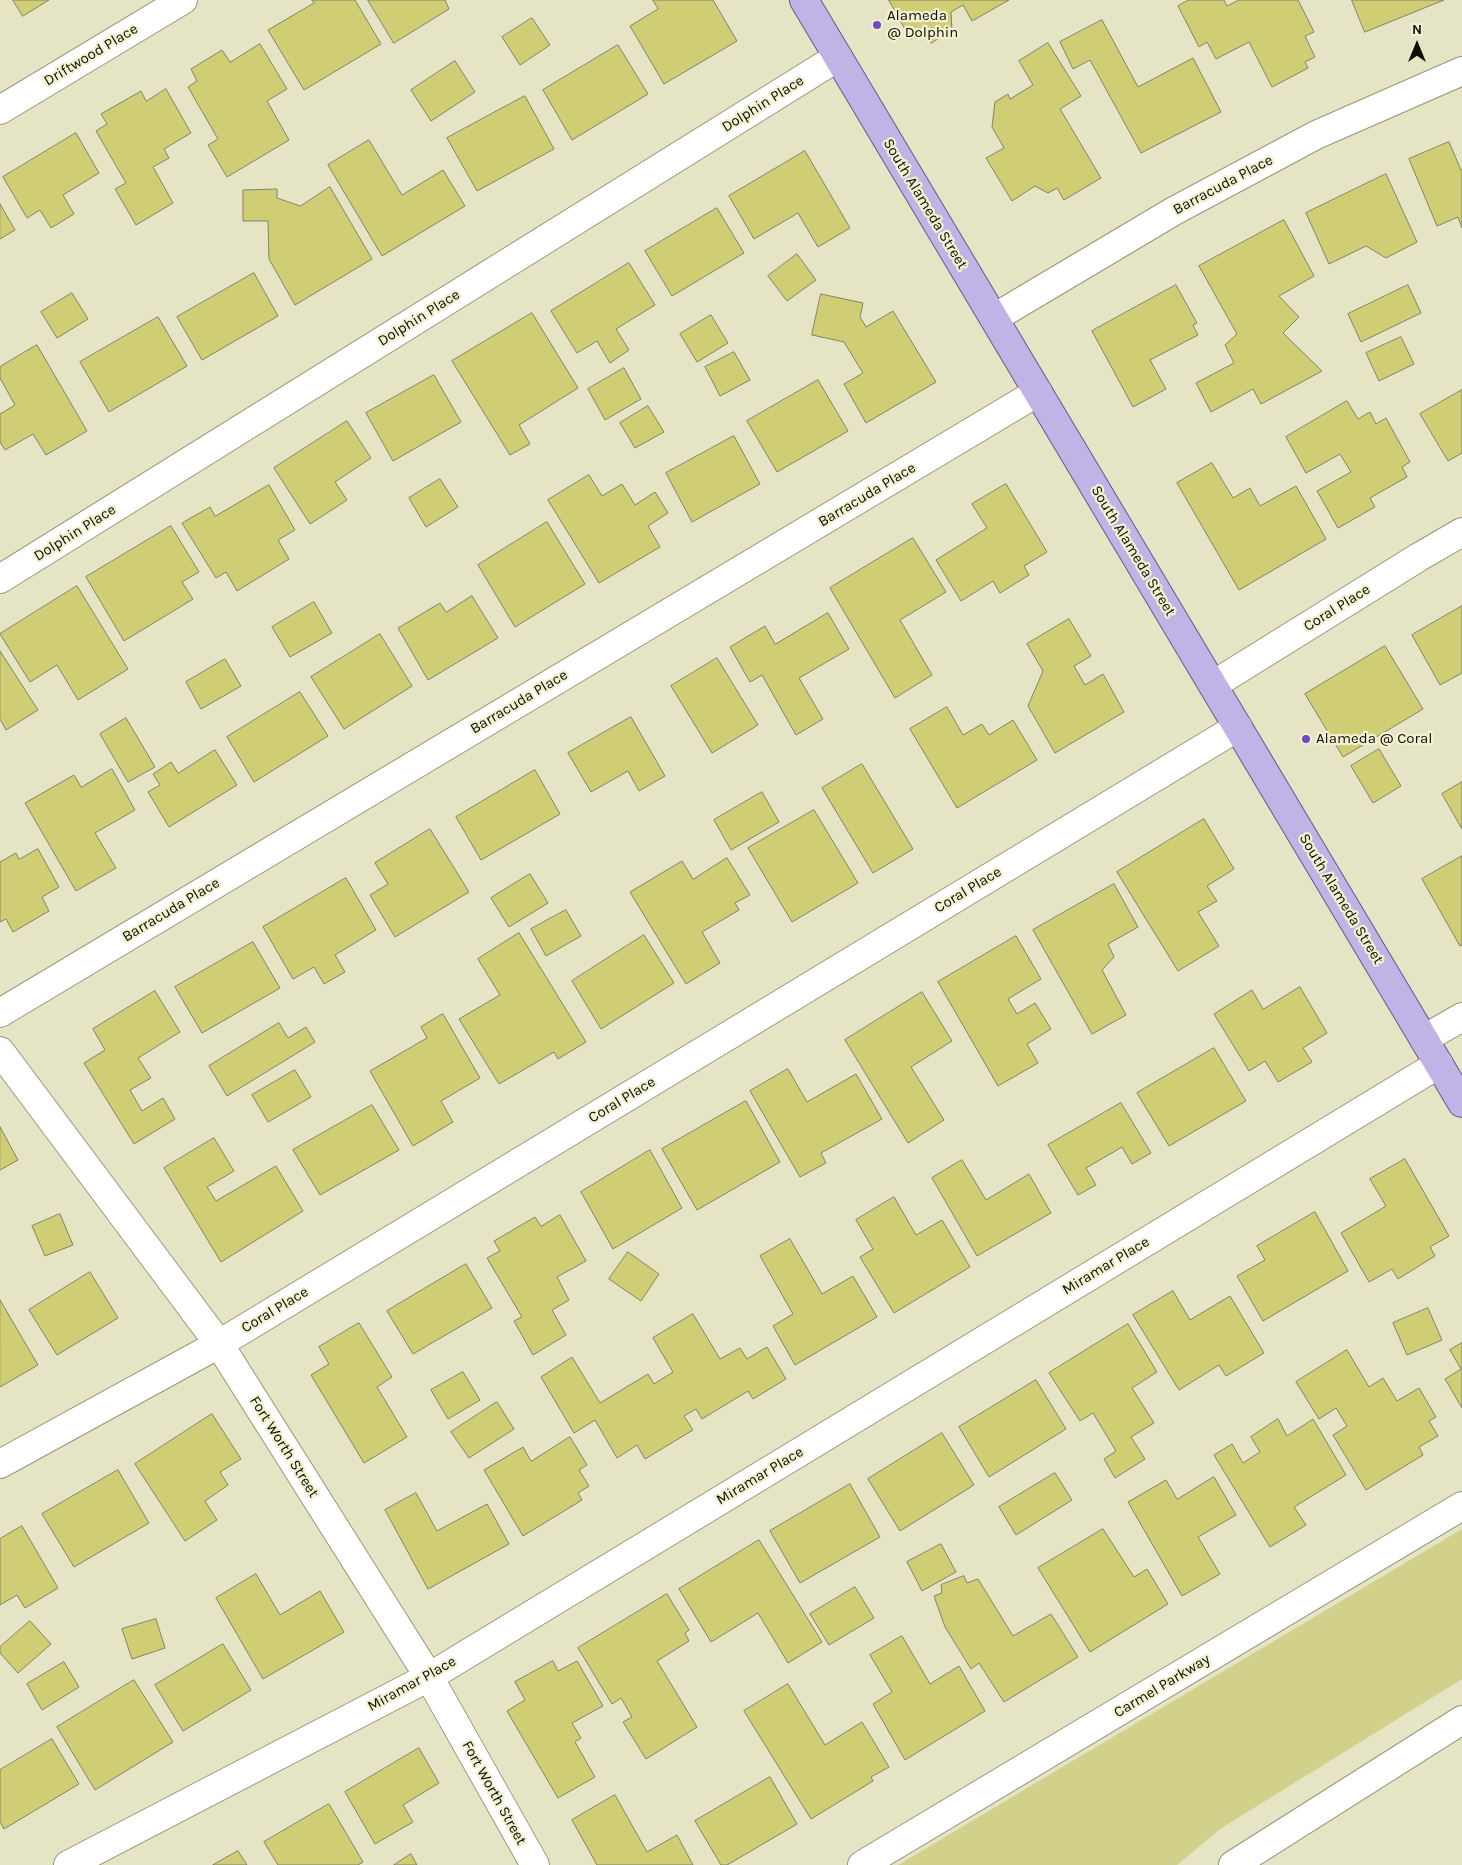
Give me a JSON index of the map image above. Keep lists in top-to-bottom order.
{
  "streets": {
    "main road": ["South Alameda Street"],
    "street": [
      "Driftwood Place",
      "Dolphin Place",
      "Barracuda Place",
      "Coral Place",
      "Miramar Place",
      "Fort Worth Street",
      "Carmel Parkway"
    ]
  },
  "crossings": [
    ["Dolphin Place", "South Alameda Street"],
    ["Barracuda Place", "South Alameda Street"],
    ["South Alameda Street", "Coral Place"],
    ["South Alameda Street", "Miramar Place"],
    ["Coral Place", "Fort Worth Street"],
    ["Miramar Place", "Fort Worth Street"]
  ],
  "places": ["Alameda @ Dolphin", "Alameda @ Coral"],
  "north": "top"
}
